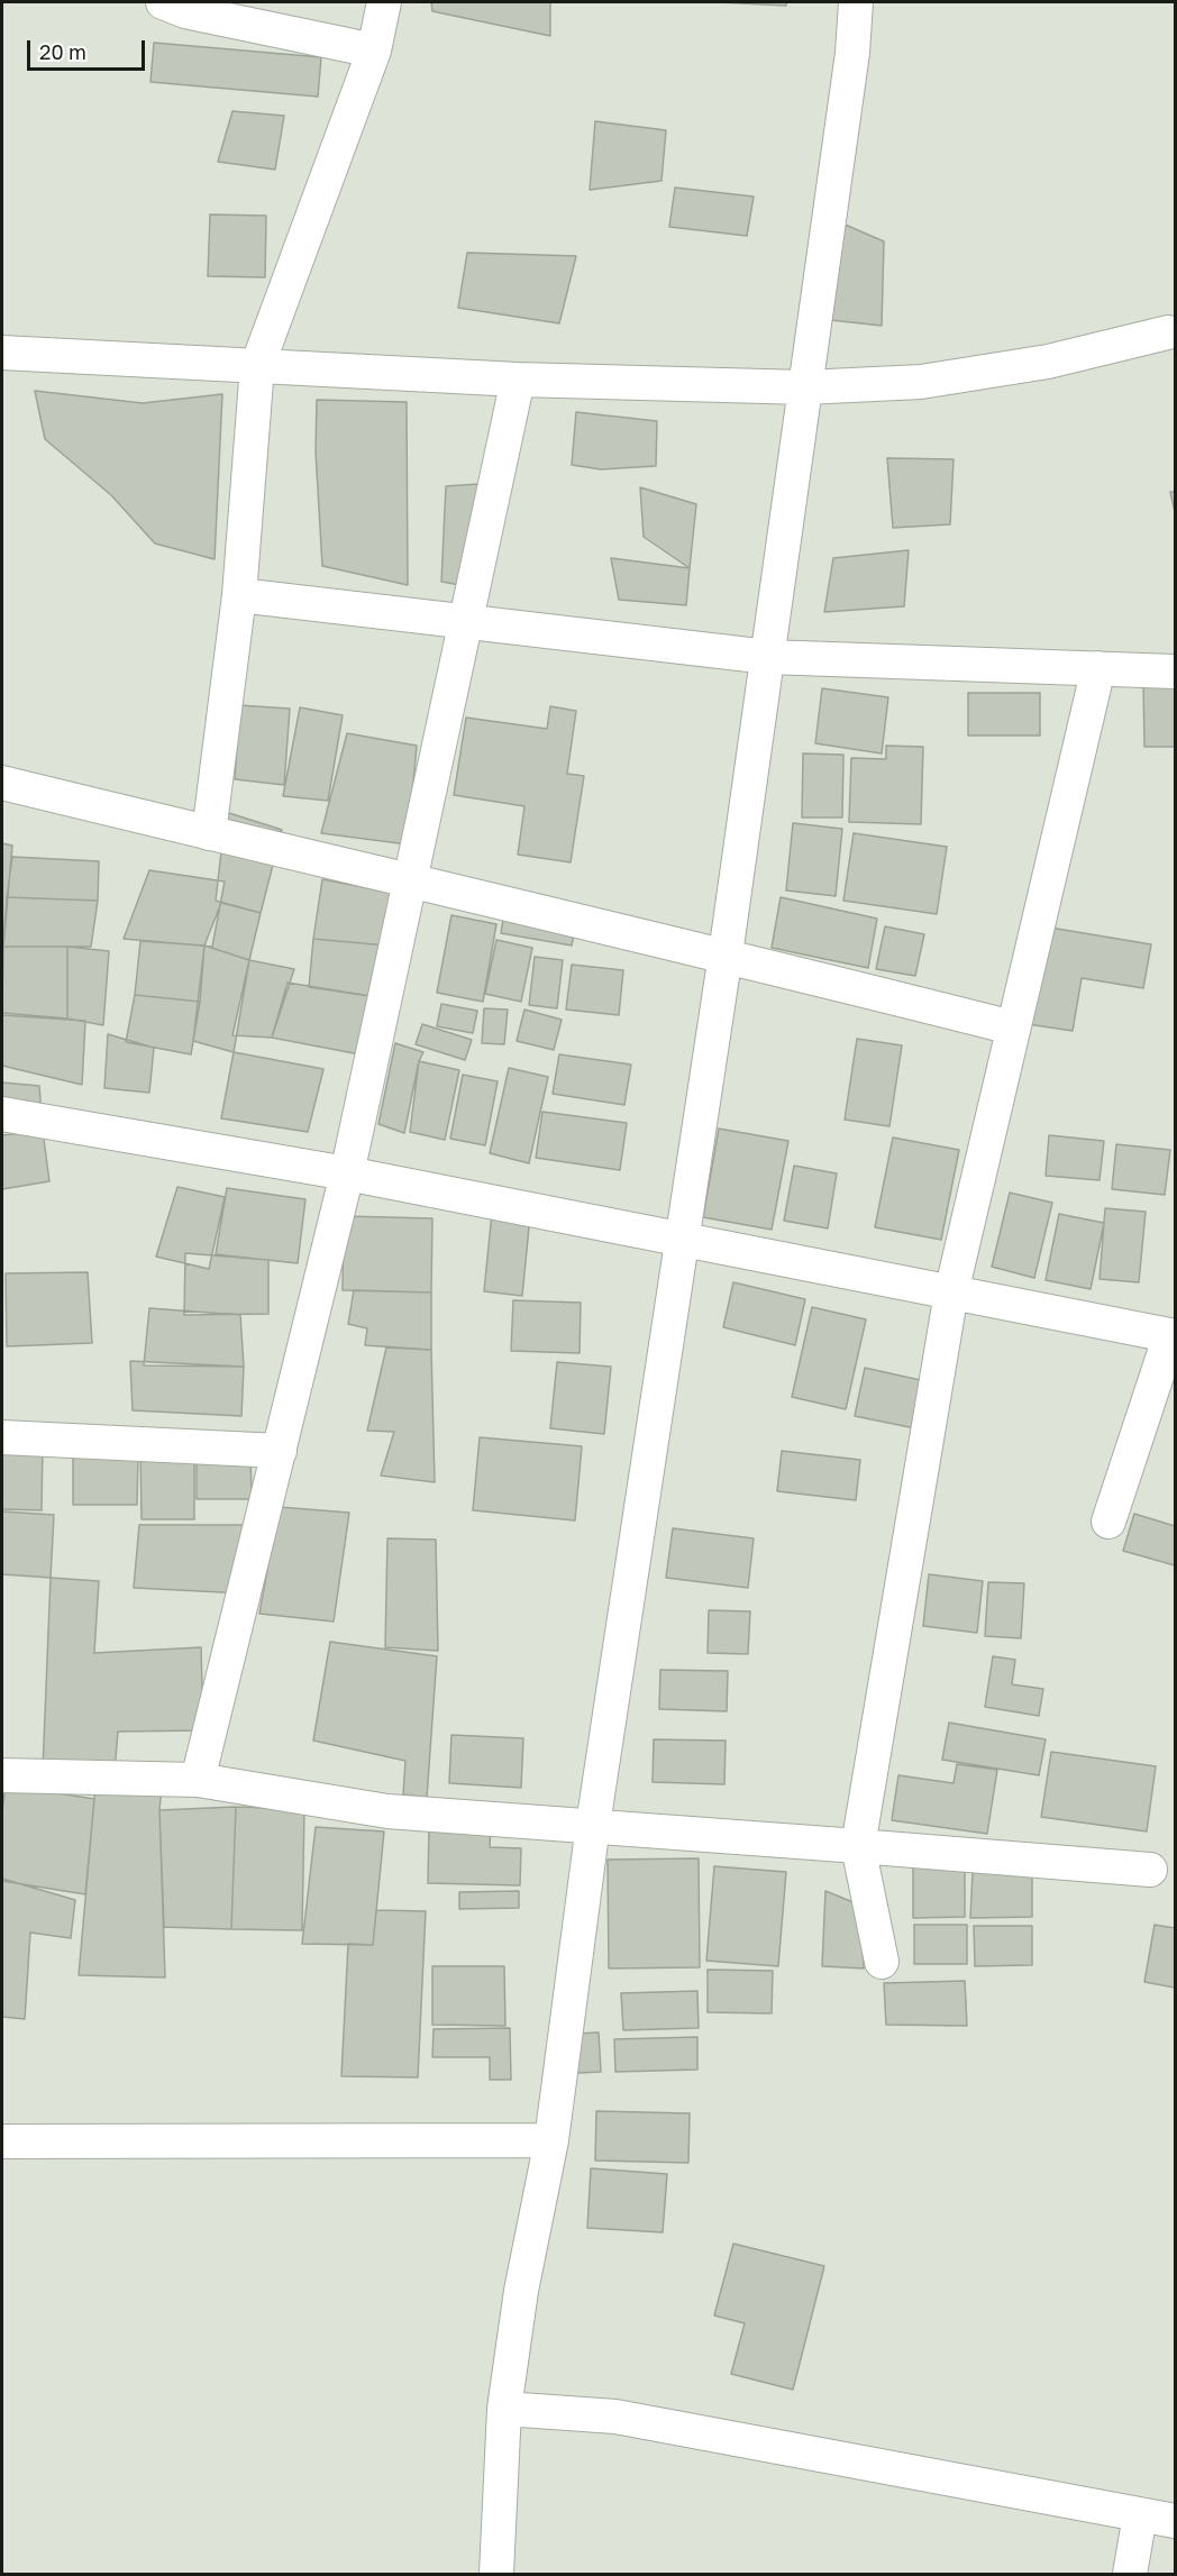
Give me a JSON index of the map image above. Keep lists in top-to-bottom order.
{
  "scale_bar": "20 m"
}
